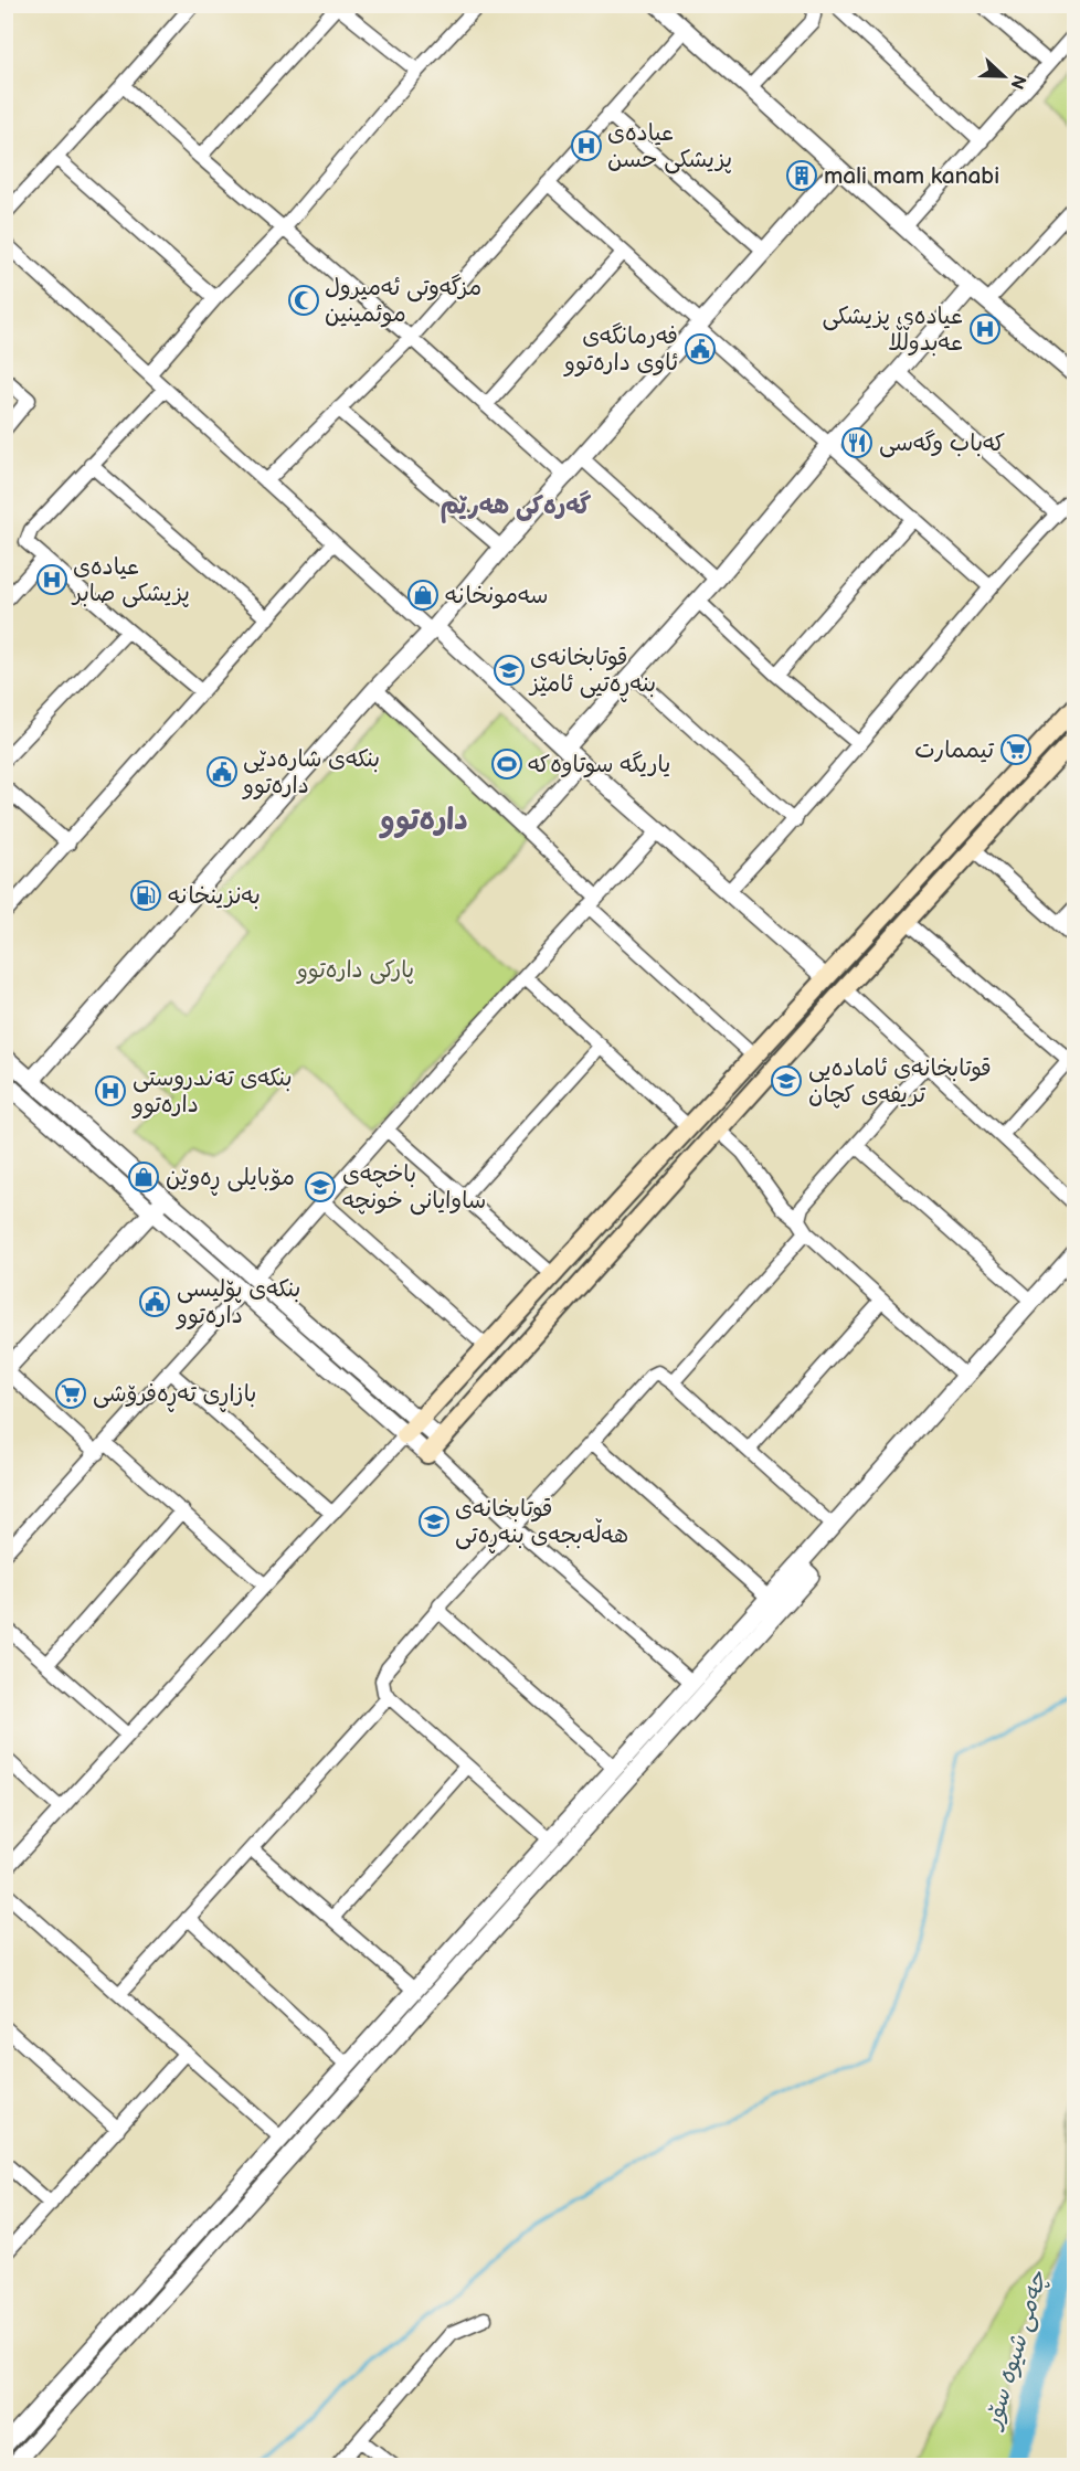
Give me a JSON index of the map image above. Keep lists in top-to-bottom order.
{
  "districts": ["گەرەکی هەرێم", "دارەتوو"],
  "water": ["چەمی شیوە سۆر"],
  "parks": ["پارکی دارەتوو"],
  "places": {
    "hospital": [
      "عیادەی پزیشکی حسن",
      "عیادەی پزیشکی عەبدوڵڵا",
      "عیادەی پزیشکی صابر",
      "بنکەی تەندروستی دارەتوو"
    ],
    "building": ["mali mam kanabi"],
    "mosque": ["مزگەوتی ئەمیرول موئمینین"],
    "public building": ["فەرمانگەی ئاوی دارەتوو", "بنکەی شارەدێی دارەتوو", "بنکەی پۆلیسی دارەتوو"],
    "restaurant": ["کەباب وگەسی"],
    "shop": ["سەمونخانە", "مۆبایلی ڕەوێن"],
    "school or university": [
      "قوتابخانەی بنەڕەتیی ئامێز",
      "قوتابخانەی ئامادەیی تریفەی کچان",
      "باخچەی ساوایانی خونچە",
      "قوتابخانەی هەڵەبجەی بنەڕەتی"
    ],
    "supermarket": ["تیممارت", "بازاڕی تەڕەفرۆشی"],
    "sports": ["یاریگە سوتاوەکە"],
    "fuel station": ["بەنزینخانە"]
  },
  "north": "right"
}
